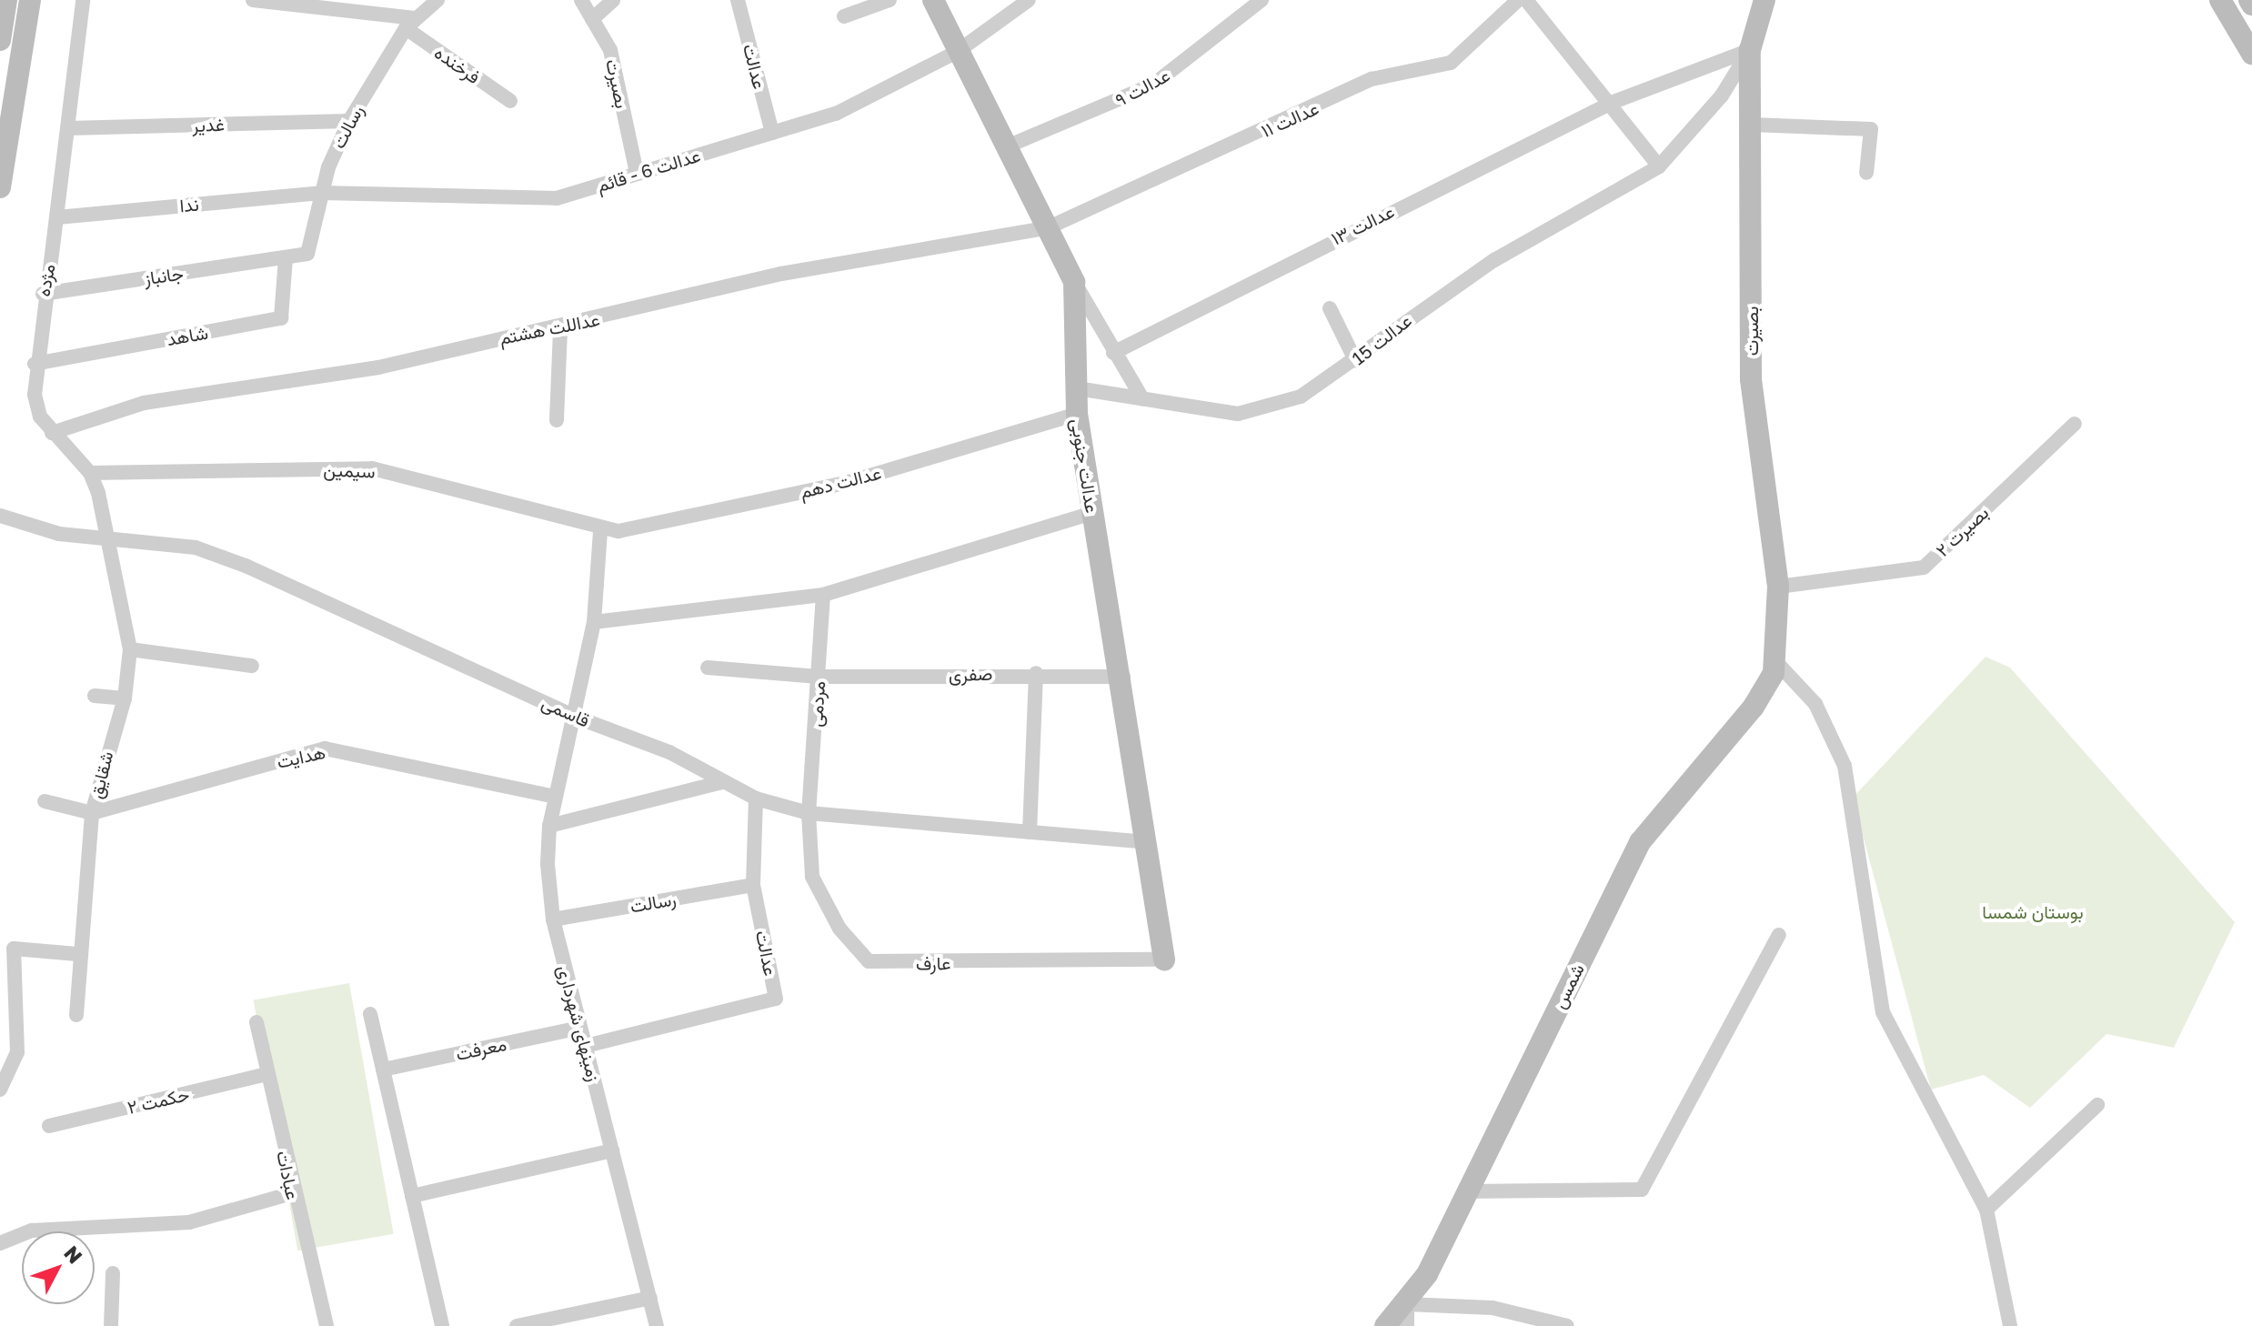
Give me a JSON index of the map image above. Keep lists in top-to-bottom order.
{
  "streets": {
    "street": [
      "فرخنده",
      "عدالت",
      "بصیرت",
      "عدالت ۹",
      "عدالت ۱۱",
      "غدیر",
      "رسالت",
      "عدالت 6 - قائم",
      "ندا",
      "عدالت ۱۳",
      "جانباز",
      "مژده",
      "عداللت هشتم",
      "شاهد",
      "عدالت 15",
      "عدالت جنوبی",
      "سیمین",
      "عدالت دهم",
      "بصیرت ۲",
      "صفری",
      "مردمی",
      "قاسمی",
      "هدایت",
      "شقایق",
      "عارف",
      "شمس",
      "زمینهای شهرداری",
      "معرفت",
      "حکمت ۲",
      "عبادات"
    ]
  },
  "crossings": [
    ["فرخنده", "رسالت"],
    ["عدالت", "رسالت"],
    ["عدالت", "عدالت 6 - قائم"],
    ["عدالت", "قاسمی"],
    ["عدالت", "زمینهای شهرداری"],
    ["بصیرت", "عدالت 6 - قائم"],
    ["بصیرت", "عدالت ۱۳"],
    ["بصیرت", "عدالت 15"],
    ["بصیرت", "بصیرت ۲"],
    ["بصیرت", "شمس"],
    ["عدالت ۹", "عدالت جنوبی"],
    ["عدالت ۱۱", "عداللت هشتم"],
    ["عدالت ۱۱", "عدالت جنوبی"],
    ["غدیر", "رسالت"],
    ["غدیر", "مژده"],
    ["رسالت", "عدالت 6 - قائم"],
    ["رسالت", "ندا"],
    ["رسالت", "جانباز"],
    ["رسالت", "شاهد"],
    ["رسالت", "زمینهای شهرداری"],
    ["عدالت 6 - قائم", "ندا"],
    ["عدالت 6 - قائم", "عدالت جنوبی"],
    ["ندا", "مژده"],
    ["عدالت ۱۳", "عدالت 15"],
    ["جانباز", "مژده"],
    ["جانباز", "شاهد"],
    ["مژده", "عداللت هشتم"],
    ["مژده", "شاهد"],
    ["مژده", "سیمین"],
    ["مژده", "قاسمی"],
    ["مژده", "شقایق"],
    ["عداللت هشتم", "عدالت جنوبی"],
    ["عدالت 15", "عدالت جنوبی"],
    ["عدالت جنوبی", "عدالت دهم"],
    ["عدالت جنوبی", "صفری"],
    ["عدالت جنوبی", "قاسمی"],
    ["عدالت جنوبی", "عارف"],
    ["سیمین", "عدالت دهم"],
    ["سیمین", "زمینهای شهرداری"],
    ["عدالت دهم", "زمینهای شهرداری"],
    ["صفری", "مردمی"],
    ["مردمی", "قاسمی"],
    ["مردمی", "عارف"],
    ["قاسمی", "شقایق"],
    ["قاسمی", "عارف"],
    ["قاسمی", "زمینهای شهرداری"],
    ["هدایت", "شقایق"],
    ["هدایت", "زمینهای شهرداری"],
    ["زمینهای شهرداری", "معرفت"],
    ["حکمت ۲", "عبادات"]
  ],
  "parks": ["بوستان شمسا"],
  "north": "top right"
}
